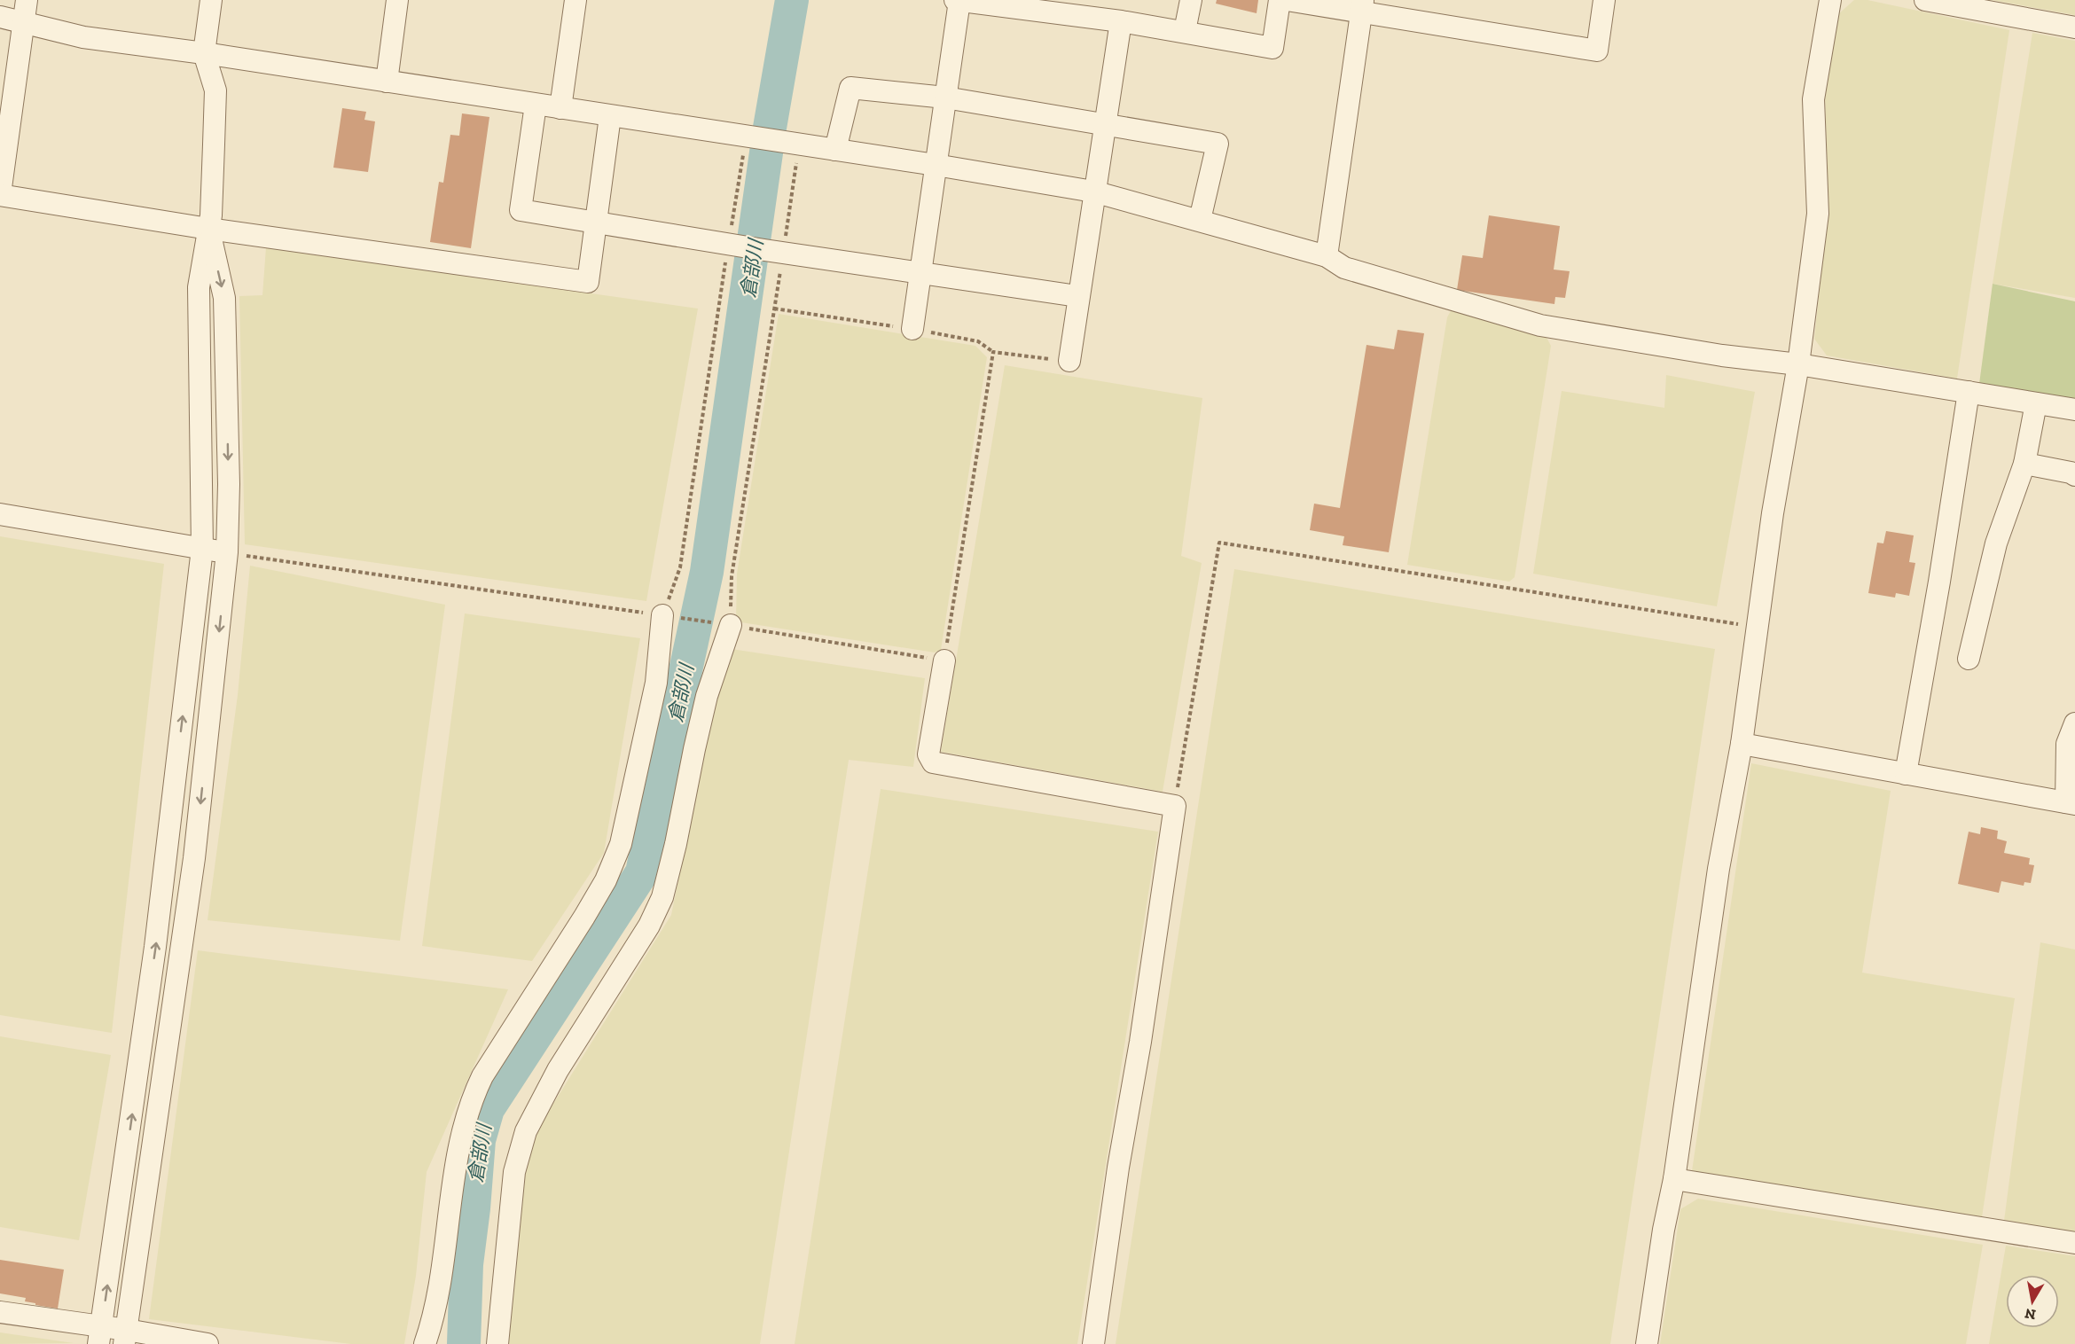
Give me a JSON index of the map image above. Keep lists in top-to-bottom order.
{
  "water": ["倉部川"],
  "north": "bottom"
}
